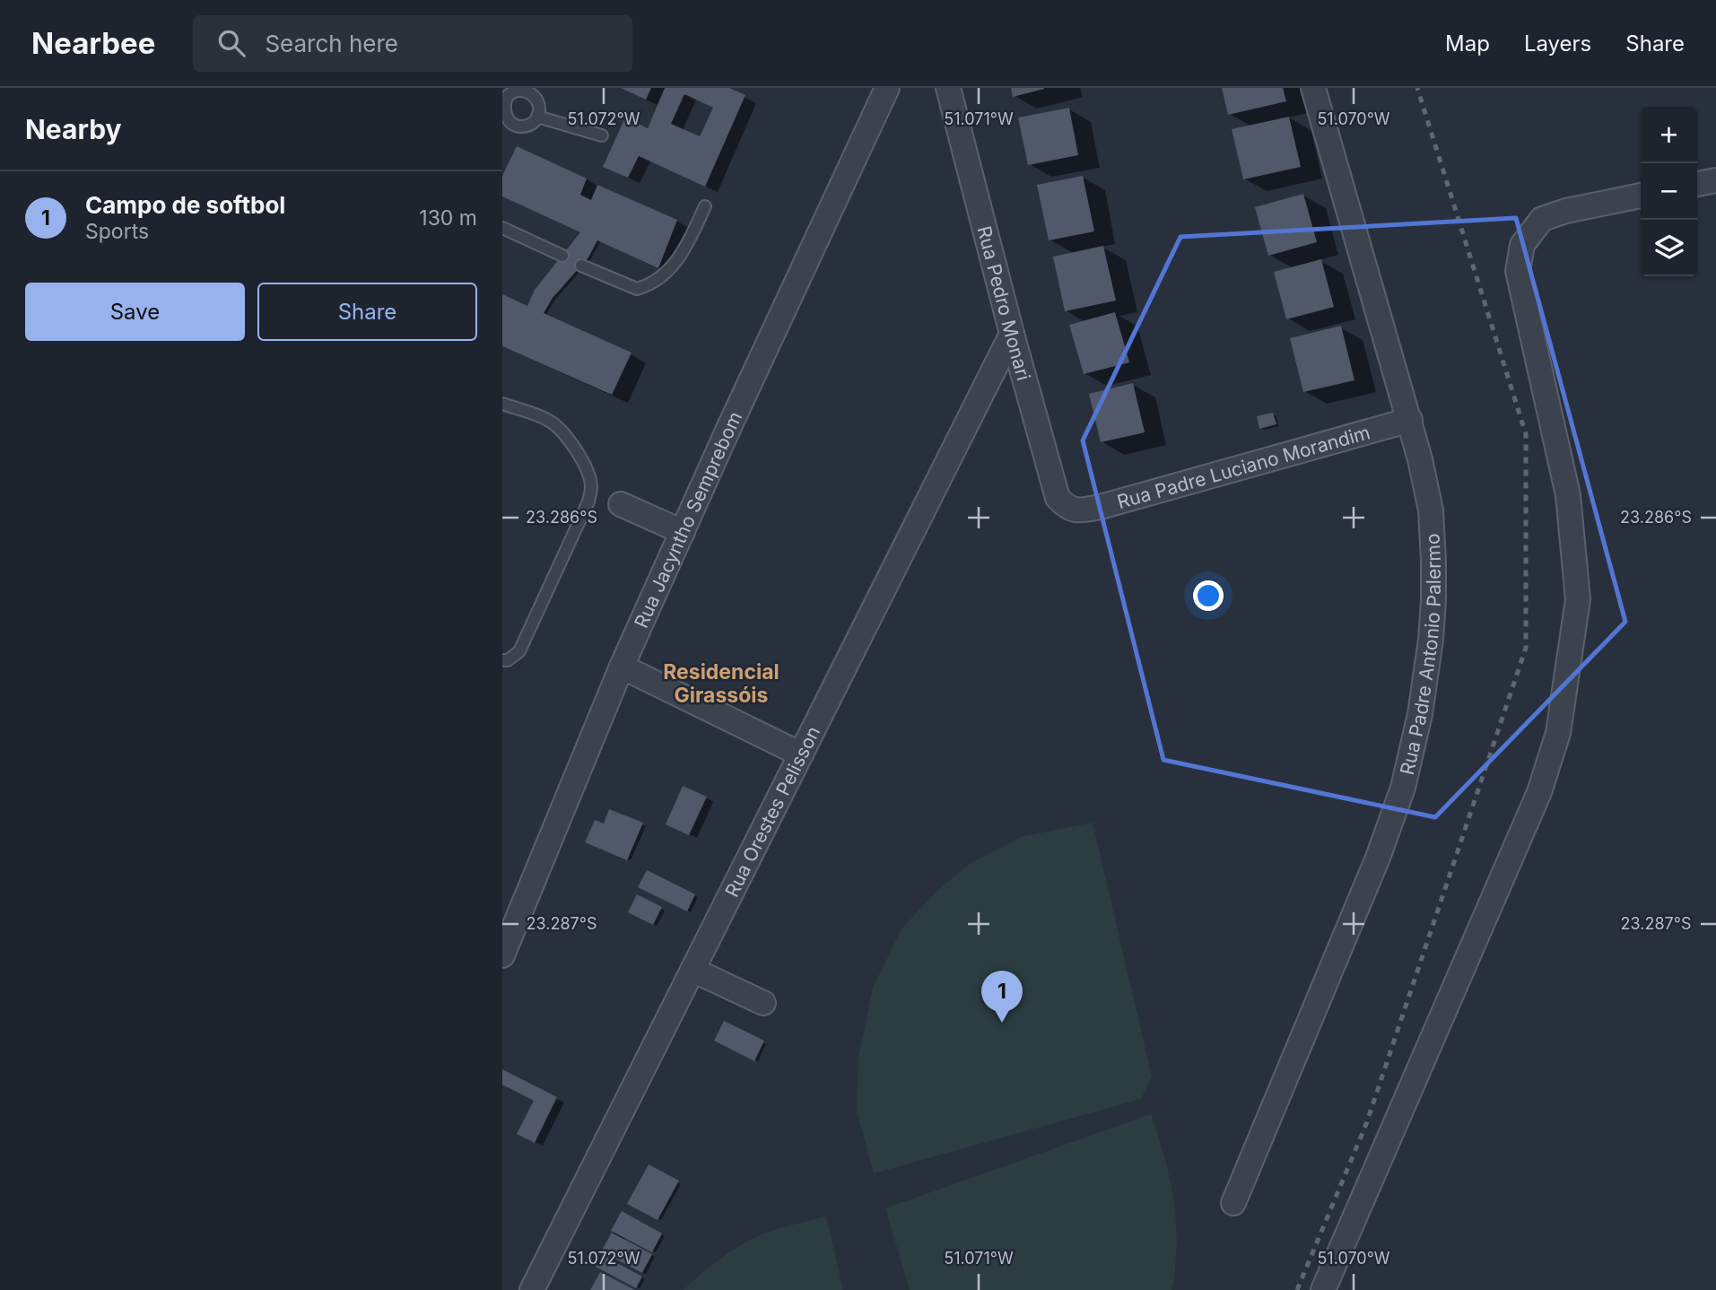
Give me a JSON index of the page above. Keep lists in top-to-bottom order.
{
  "streets": {
    "street": [
      "Rua Pedro Monari",
      "Rua Padre Luciano Morandim",
      "Rua Jacyntho Semprebom",
      "Rua Padre Antonio Palermo",
      "Rua Orestes Pelisson"
    ]
  },
  "crossings": [
    ["Rua Pedro Monari", "Rua Padre Luciano Morandim"],
    ["Rua Pedro Monari", "Rua Orestes Pelisson"],
    ["Rua Padre Luciano Morandim", "Rua Padre Antonio Palermo"]
  ],
  "districts": ["Residencial Girassóis"],
  "page": {
    "header": "Nearbee",
    "search": "Search here",
    "nav": ["Map", "Layers", "Share"],
    "heading": "Nearby",
    "map_buttons": ["+", "−"],
    "list": [
      {
        "mark": "1",
        "name": "Campo de softbol",
        "note": "Sports",
        "value": "130 m"
      }
    ],
    "buttons": ["Save", "Share"],
    "pins": "1"
  },
  "coordinates": [
    "51.072°W",
    "51.071°W",
    "51.070°W",
    "23.286°S",
    "23.287°S"
  ]
}
